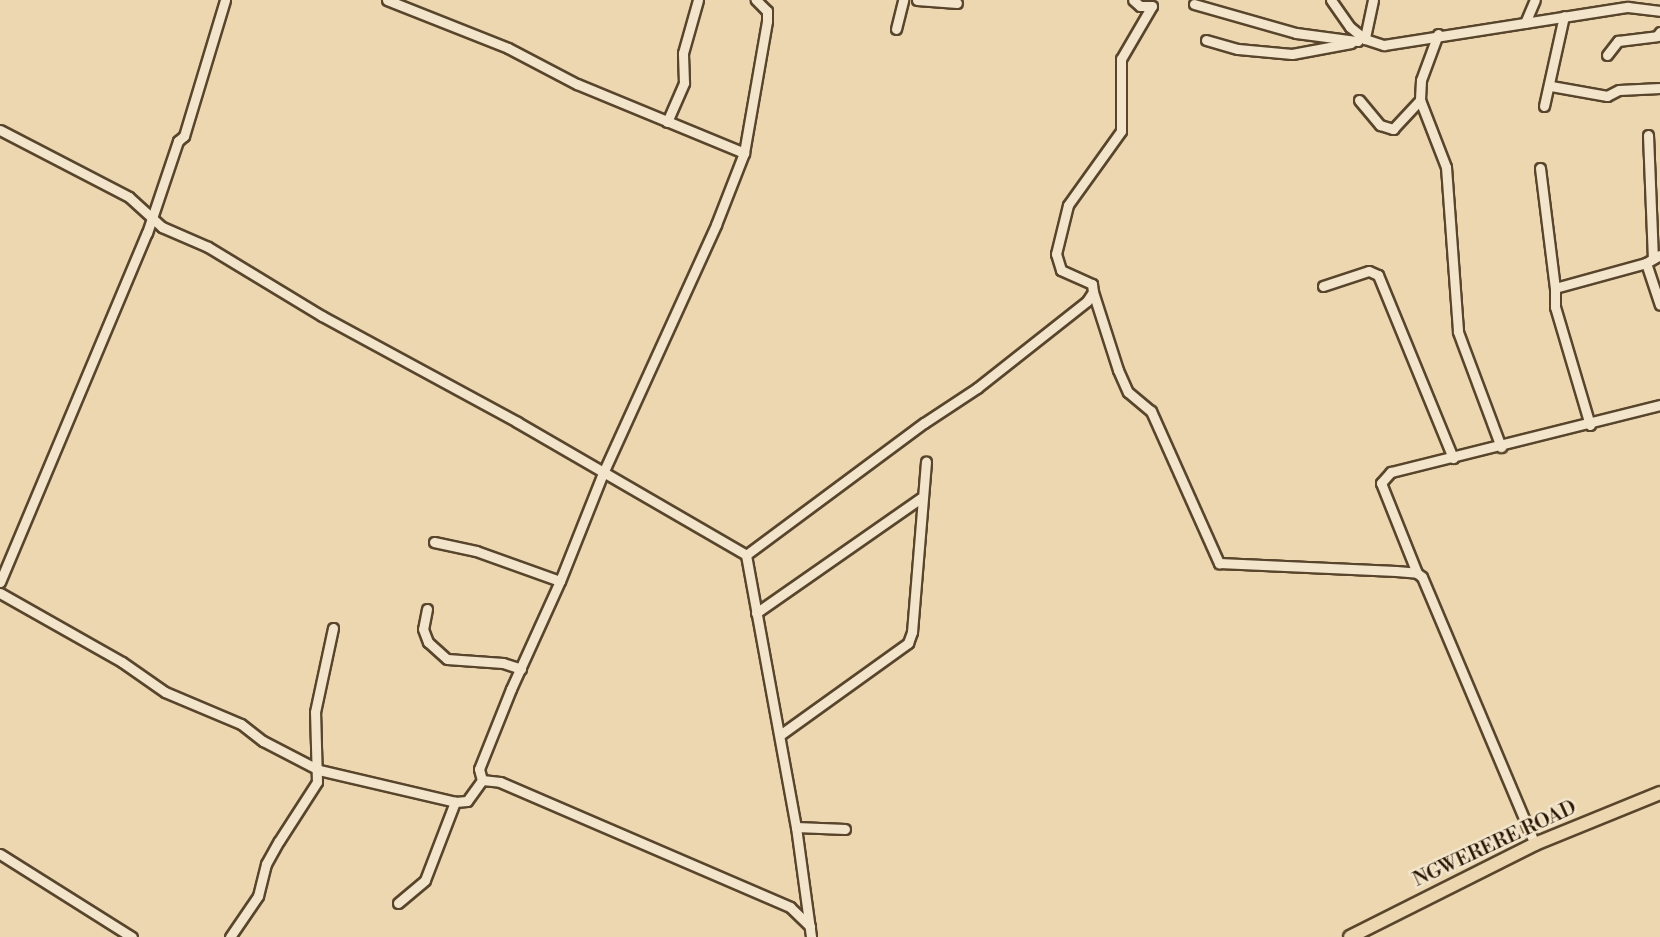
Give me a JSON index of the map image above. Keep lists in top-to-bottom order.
{
  "streets": {
    "main road": ["NGWERERE ROAD"]
  }
}
